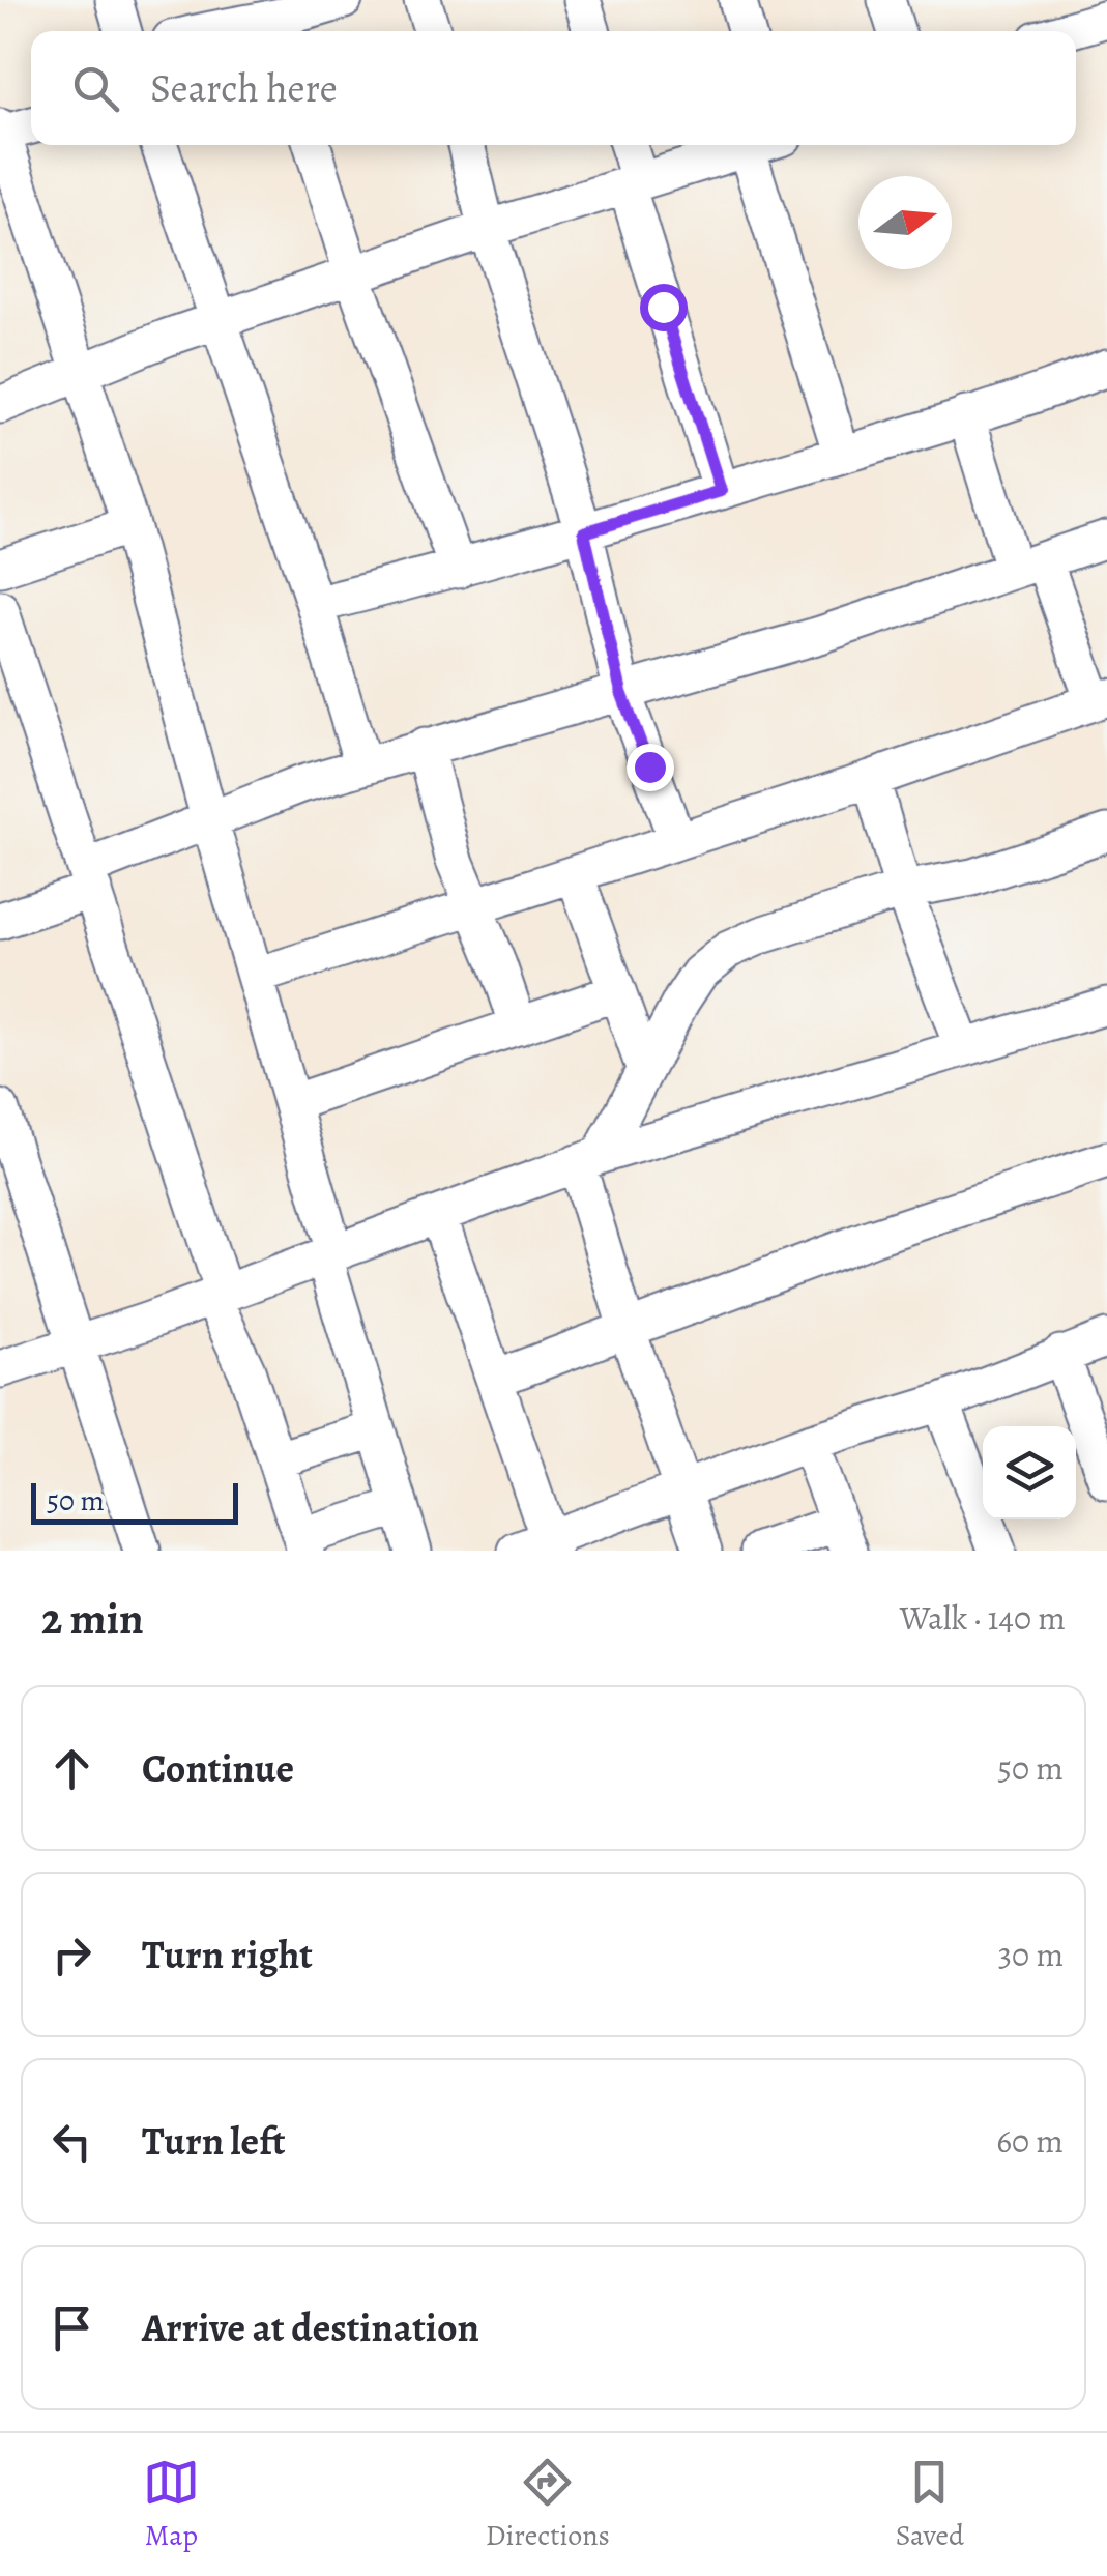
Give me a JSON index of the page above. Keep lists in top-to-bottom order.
{
  "scale_bar": "50 m",
  "north": "right",
  "page": {
    "search": "Search here",
    "scale": "50 m",
    "heading": ["2 min", "Walk · 140 m"],
    "list": [
      ["Continue", "50 m"],
      ["Turn right", "30 m"],
      ["Turn left", "60 m"],
      "Arrive at destination"
    ],
    "nav": ["Map", "Directions", "Saved"]
  }
}
